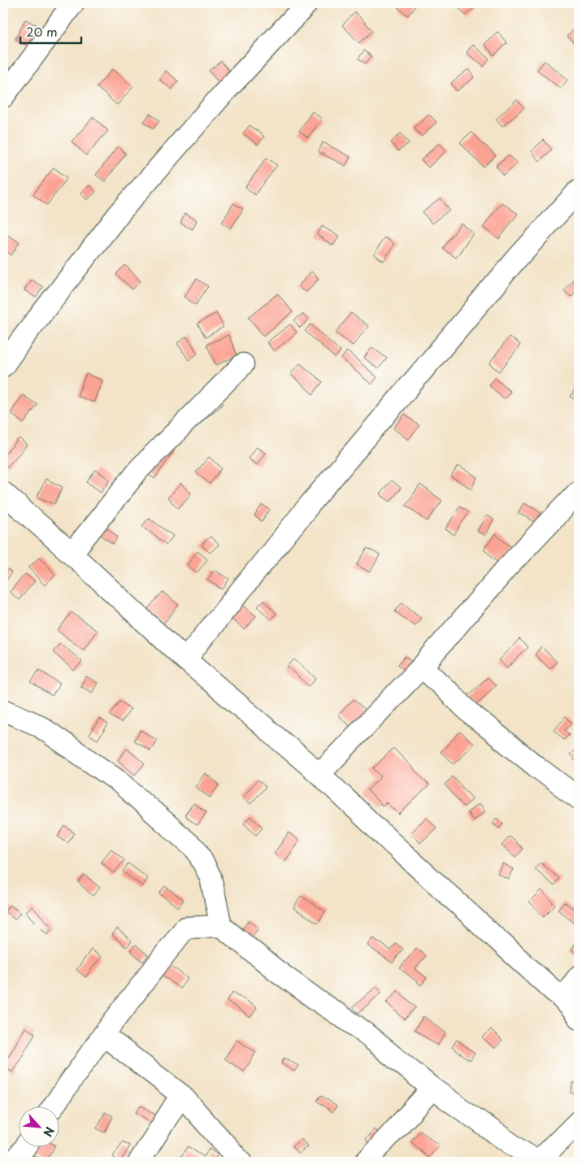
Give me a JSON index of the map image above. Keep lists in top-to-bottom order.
{
  "scale_bar": "20 m",
  "north": "bottom right"
}
